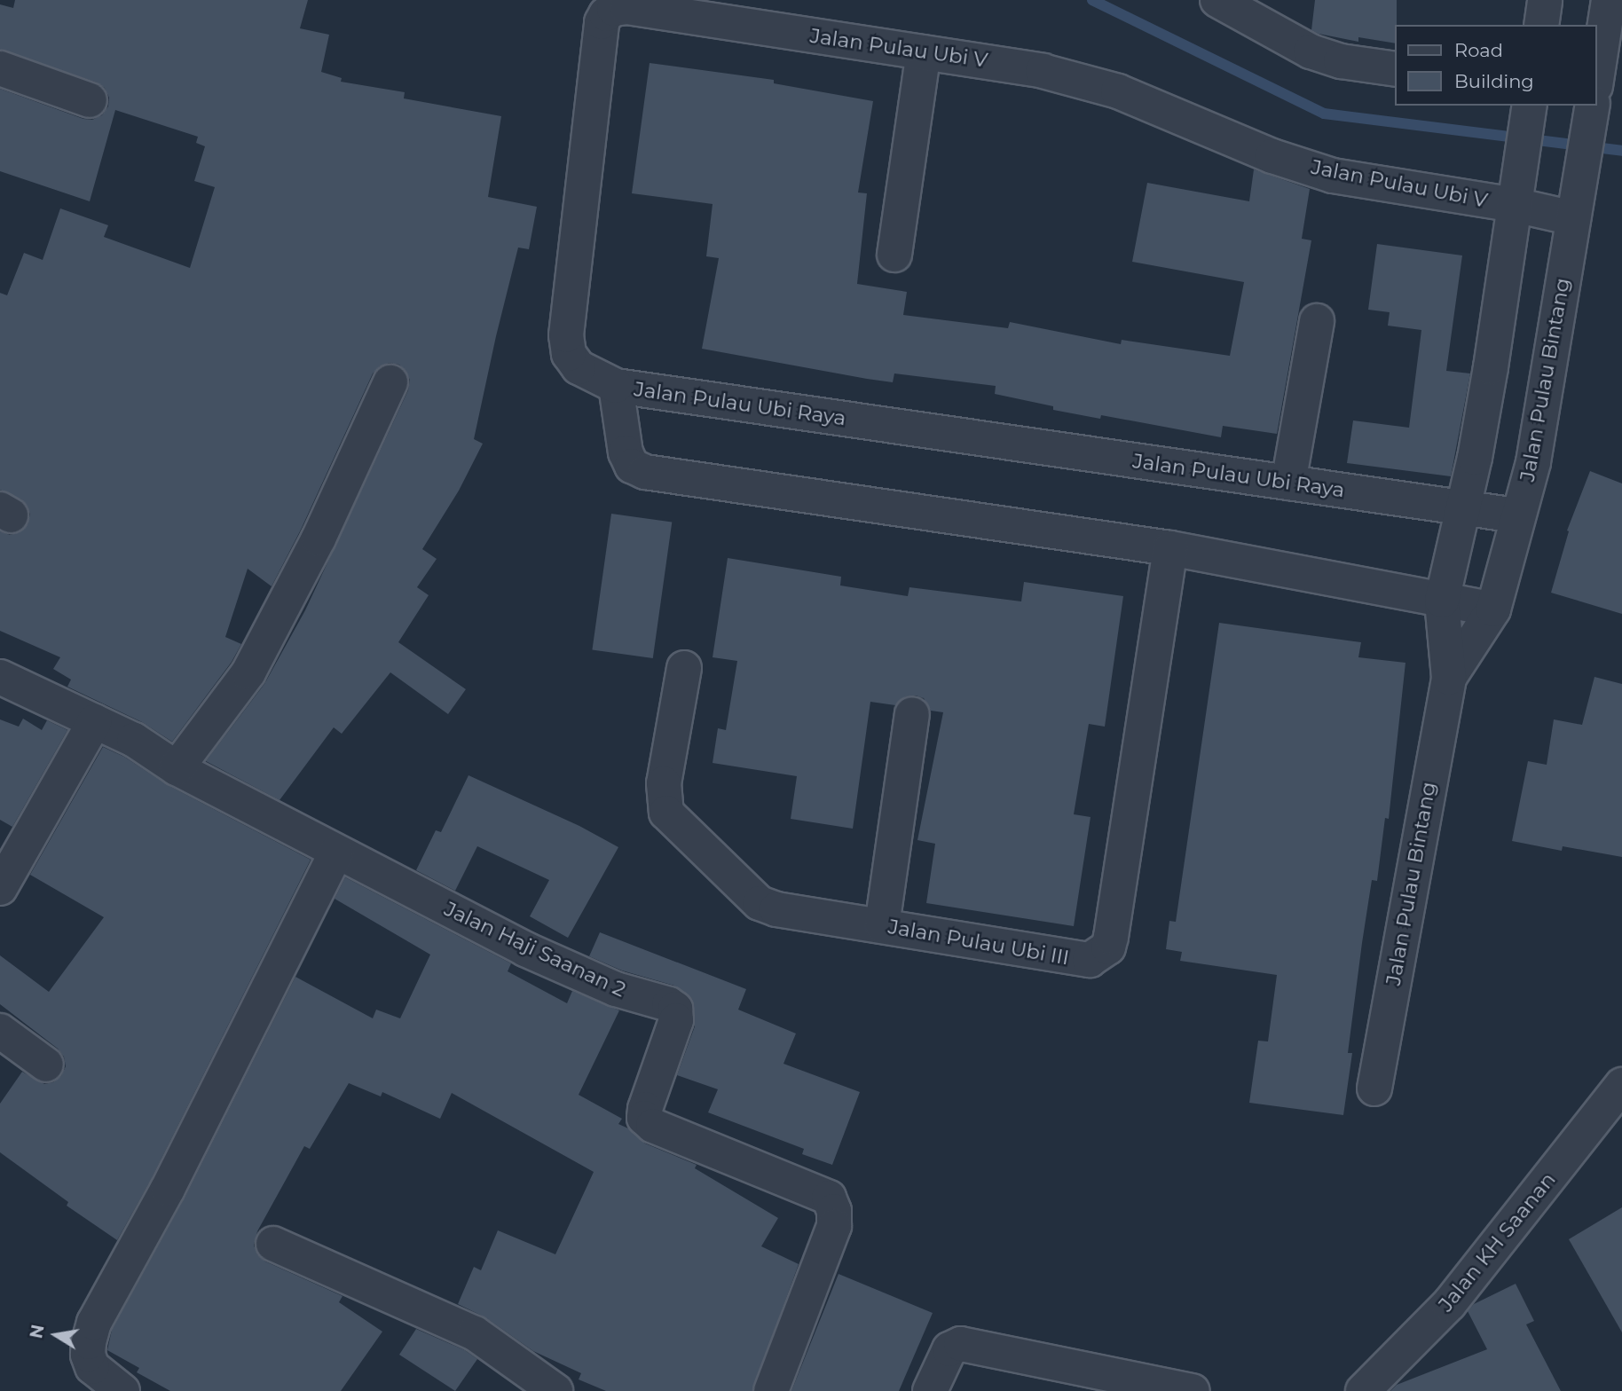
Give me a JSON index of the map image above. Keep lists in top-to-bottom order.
{
  "streets": {
    "street": [
      "Jalan Pulau Ubi V",
      "Jalan Pulau Bintang",
      "Jalan Pulau Ubi Raya",
      "Jalan Pulau Ubi III",
      "Jalan Haji Saanan 2",
      "Jalan KH Saanan"
    ]
  },
  "crossings": [
    ["Jalan Pulau Ubi V", "Jalan Pulau Bintang"],
    ["Jalan Pulau Ubi V", "Jalan Pulau Ubi Raya"],
    ["Jalan Pulau Bintang", "Jalan Pulau Ubi Raya"],
    ["Jalan Pulau Ubi Raya", "Jalan Pulau Ubi III"]
  ],
  "legend": ["Road", "Building"],
  "north": "left"
}
